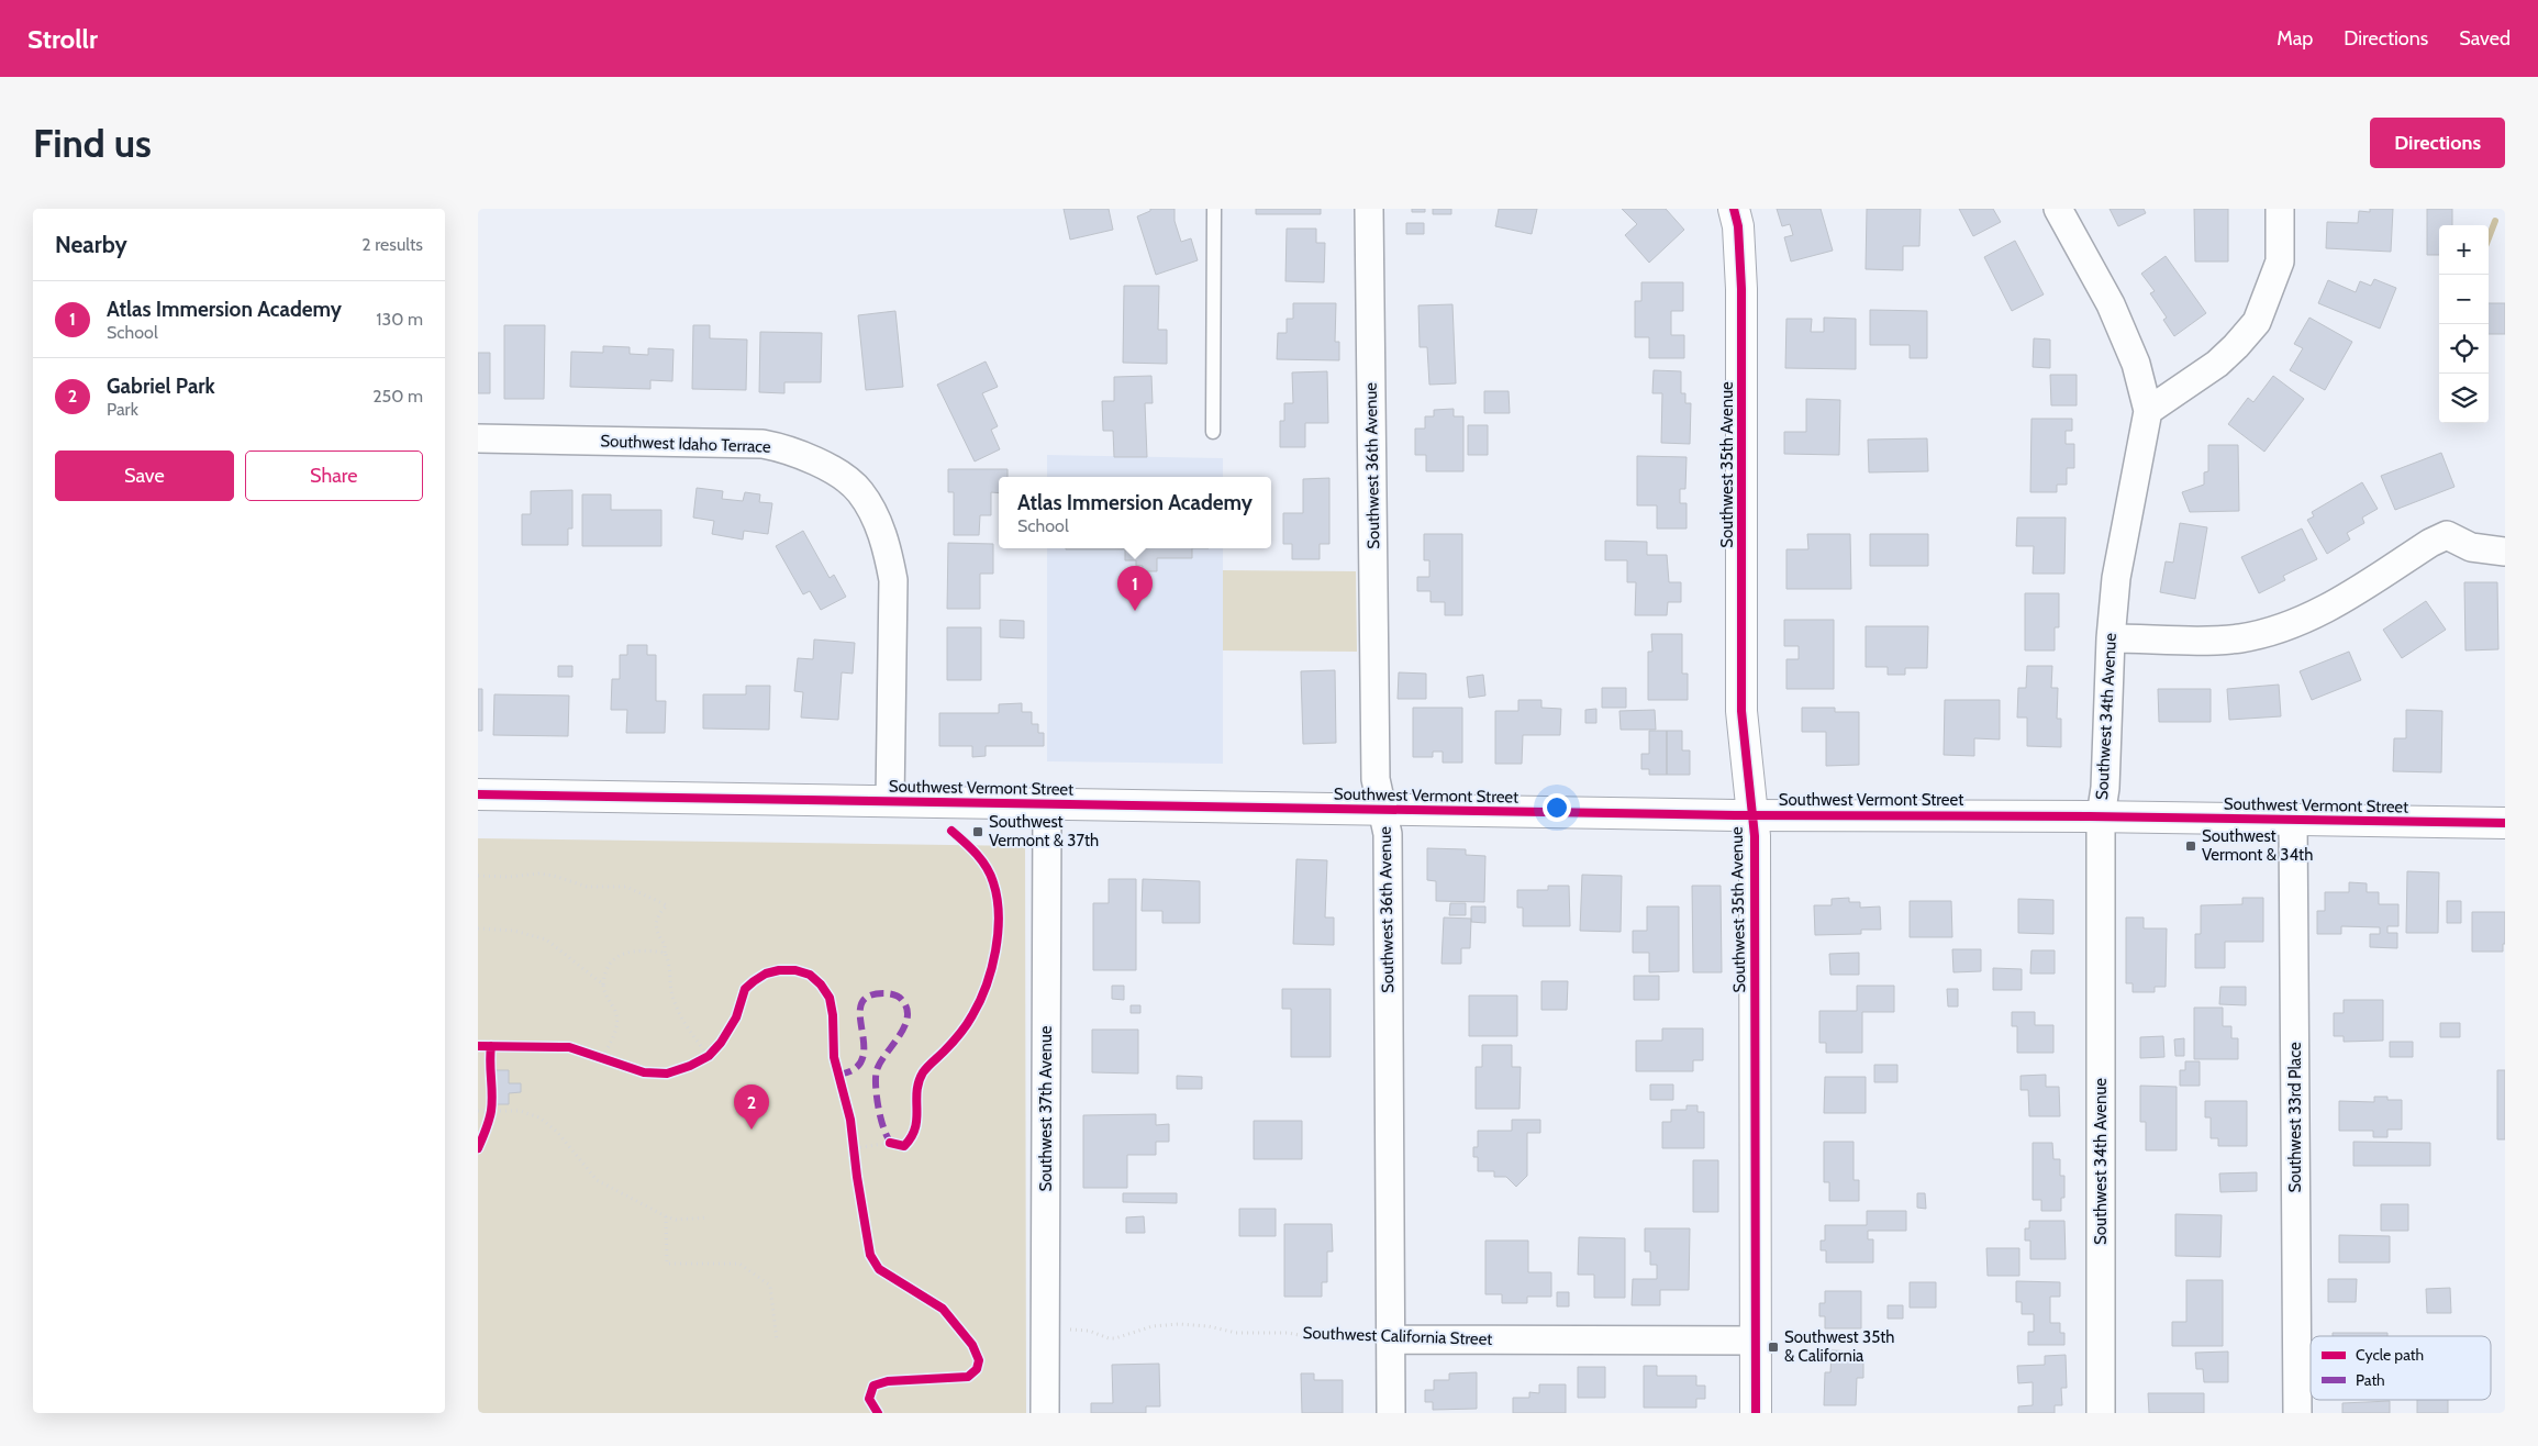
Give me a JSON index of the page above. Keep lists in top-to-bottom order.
{
  "streets": {
    "main road": ["Southwest 35th Avenue", "Southwest Vermont Street"],
    "street": [
      "Southwest Idaho Terrace",
      "Southwest 36th Avenue",
      "Southwest 34th Avenue",
      "Southwest 37th Avenue",
      "Southwest 33rd Place",
      "Southwest California Street"
    ]
  },
  "crossings": [
    ["Southwest Idaho Terrace", "Southwest Vermont Street"],
    ["Southwest 35th Avenue", "Southwest Vermont Street"],
    ["Southwest 35th Avenue", "Southwest California Street"],
    ["Southwest 36th Avenue", "Southwest Vermont Street"],
    ["Southwest 36th Avenue", "Southwest California Street"],
    ["Southwest 34th Avenue", "Southwest Vermont Street"],
    ["Southwest Vermont Street", "Southwest 37th Avenue"],
    ["Southwest Vermont Street", "Southwest 33rd Place"],
    ["Southwest 37th Avenue", "Southwest California Street"]
  ],
  "places": {
    "transit": ["Southwest Vermont & 37th", "Southwest Vermont & 34th", "Southwest 35th & California"]
  },
  "legend": ["Cycle path", "Path"],
  "page": {
    "header": "Strollr",
    "nav": ["Map", "Directions", "Saved"],
    "buttons": [
      "Directions",
      ["Save", "Share"]
    ],
    "title": "Find us",
    "heading": ["Nearby", "2 results"],
    "map_buttons": ["+", "−"],
    "list": [
      {
        "mark": "1",
        "name": "Atlas Immersion Academy",
        "note": "School",
        "value": "130 m"
      },
      {
        "mark": "2",
        "name": "Gabriel Park",
        "note": "Park",
        "value": "250 m"
      }
    ],
    "popup": ["Atlas Immersion Academy", "School"],
    "pins": ["1", "2"]
  }
}
